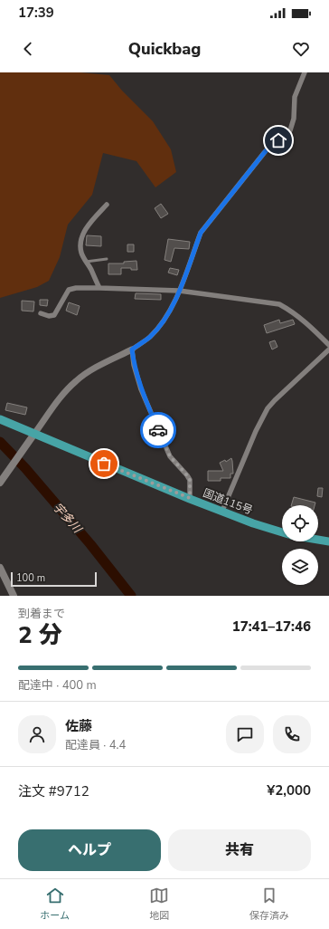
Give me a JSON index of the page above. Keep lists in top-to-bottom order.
{
  "streets": {
    "highway": ["国道115号"]
  },
  "water": ["宇多川"],
  "scale_bar": "100 m",
  "page": {
    "status": "17:39",
    "header": "Quickbag",
    "scale": "100 m",
    "heading": ["2 分", "到着まで", "17:41–17:46"],
    "panel": [
      "佐藤",
      "配達員 · 4.4",
      "注文 #9712",
      "¥2,000"
    ],
    "bar": "配達中 · 400 m",
    "buttons": ["ヘルプ", "共有"],
    "tabs": ["ホーム", "地図", "保存済み"]
  }
}
